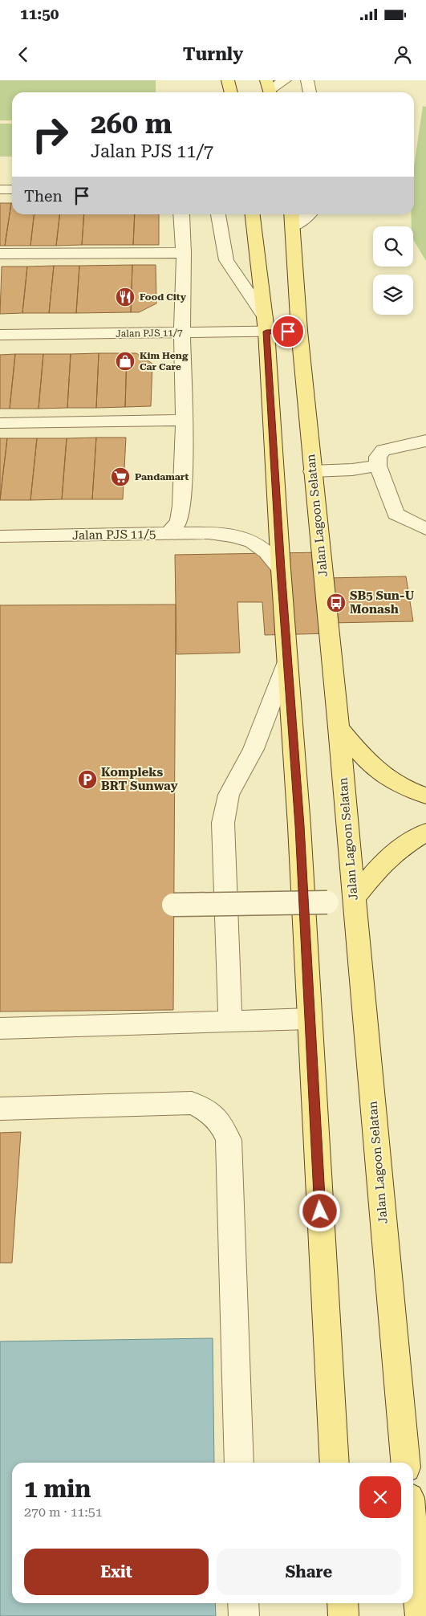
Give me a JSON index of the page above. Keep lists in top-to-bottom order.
{
  "streets": {
    "main road": ["Jalan Lagoon Selatan"],
    "street": ["Jalan PJS 11/7", "Jalan PJS 11/5"]
  },
  "crossings": [
    ["Jalan PJS 11/7", "Jalan Lagoon Selatan"],
    ["Jalan PJS 11/7", "Jalan PJS 11/5"]
  ],
  "places": {
    "restaurant": ["Food City"],
    "shop": ["Kim Heng Car Care"],
    "supermarket": ["Pandamart"],
    "bus stop": ["SB5 Sun-U Monash"],
    "parking": ["Kompleks BRT Sunway"]
  },
  "page": {
    "status": "11:50",
    "header": "Turnly",
    "turn": ["260 m", "Jalan PJS 11/7"],
    "then": "Then",
    "heading": ["1 min", "270 m · 11:51"],
    "buttons": ["Exit", "Share"]
  }
}
